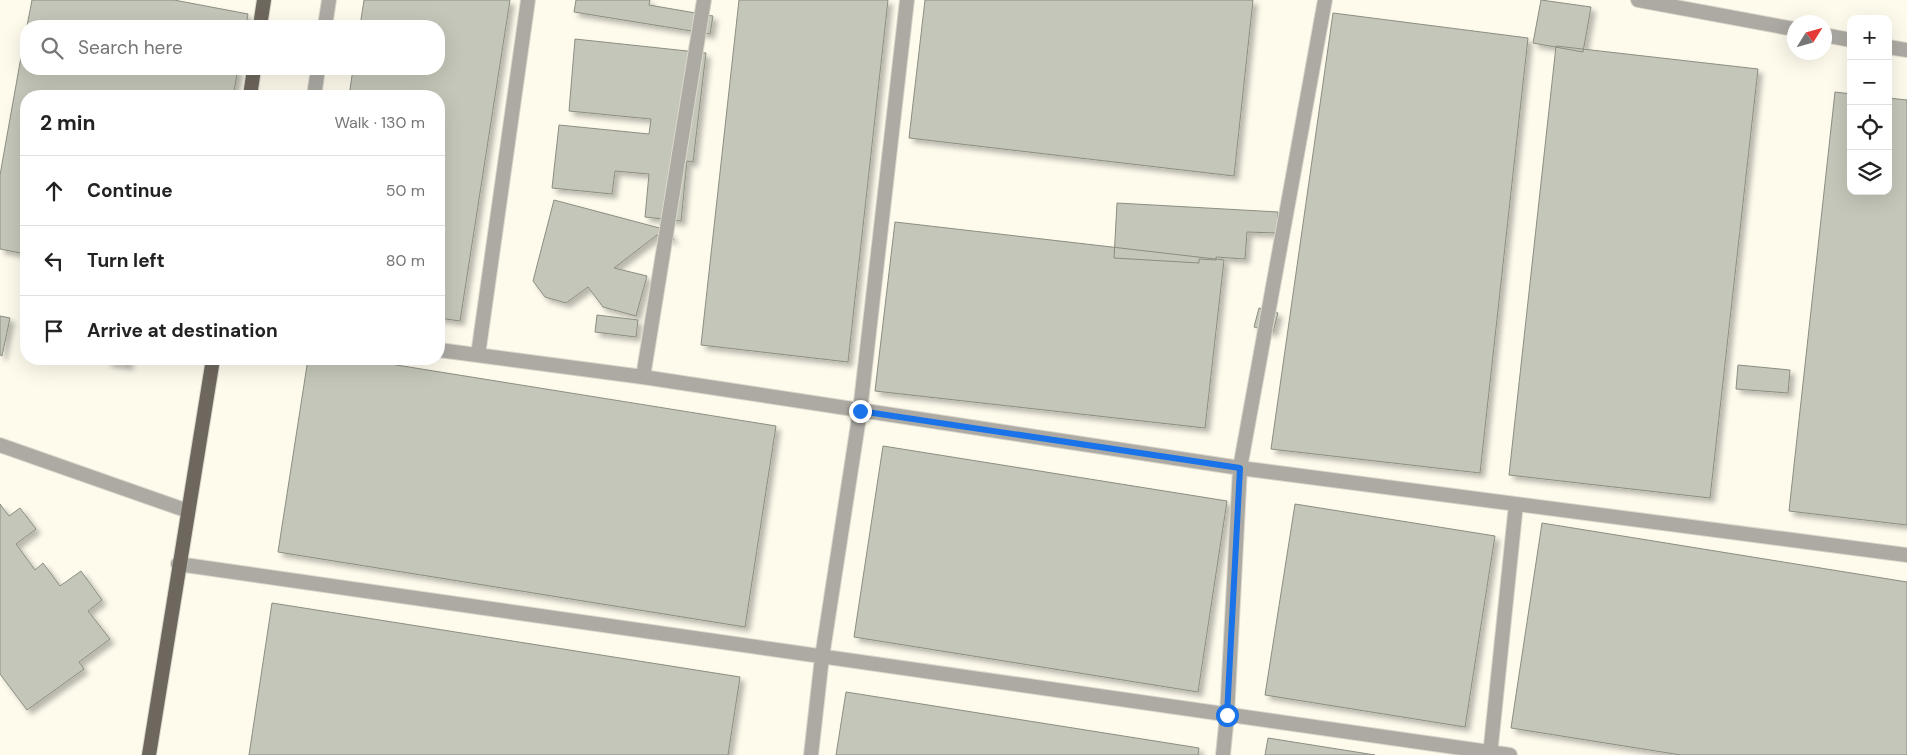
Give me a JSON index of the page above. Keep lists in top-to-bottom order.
{
  "north": "top right",
  "page": {
    "map_buttons": ["+", "−"],
    "search": "Search here",
    "heading": ["2 min", "Walk · 130 m"],
    "list": [
      ["Continue", "50 m"],
      ["Turn left", "80 m"],
      "Arrive at destination"
    ]
  }
}
